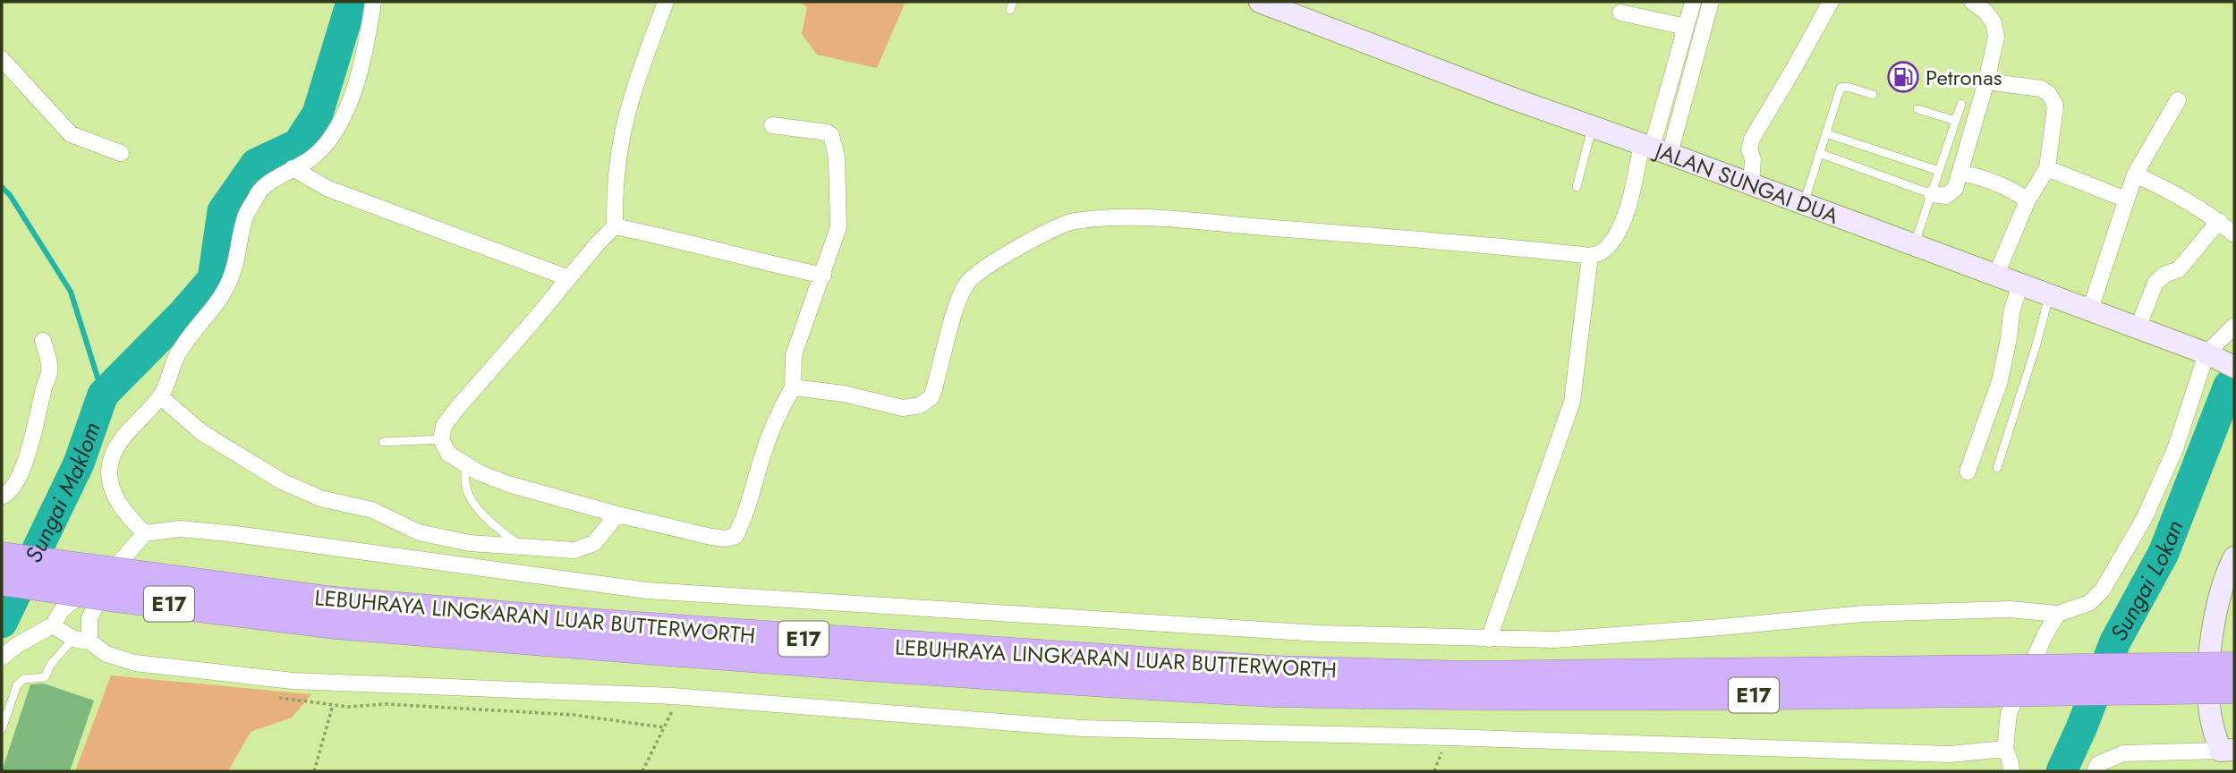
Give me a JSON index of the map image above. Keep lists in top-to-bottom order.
{
  "streets": {
    "highway": ["E17", "LEBUHRAYA LINGKARAN LUAR BUTTERWORTH"],
    "main road": ["JALAN SUNGAI DUA"]
  },
  "water": ["Sungai Maklom", "Sungai Lokan"],
  "places": {
    "fuel station": ["Petronas"]
  }
}
